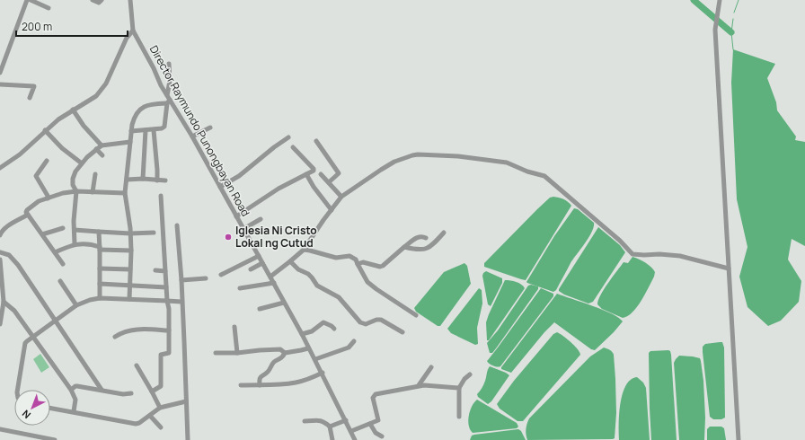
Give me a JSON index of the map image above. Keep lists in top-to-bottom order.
{
  "streets": {
    "street": ["Director Raymundo Punongbayan Road"]
  },
  "places": ["Iglesia Ni Cristo Lokal ng Cutud"],
  "scale_bar": "200 m",
  "north": "bottom left"
}
